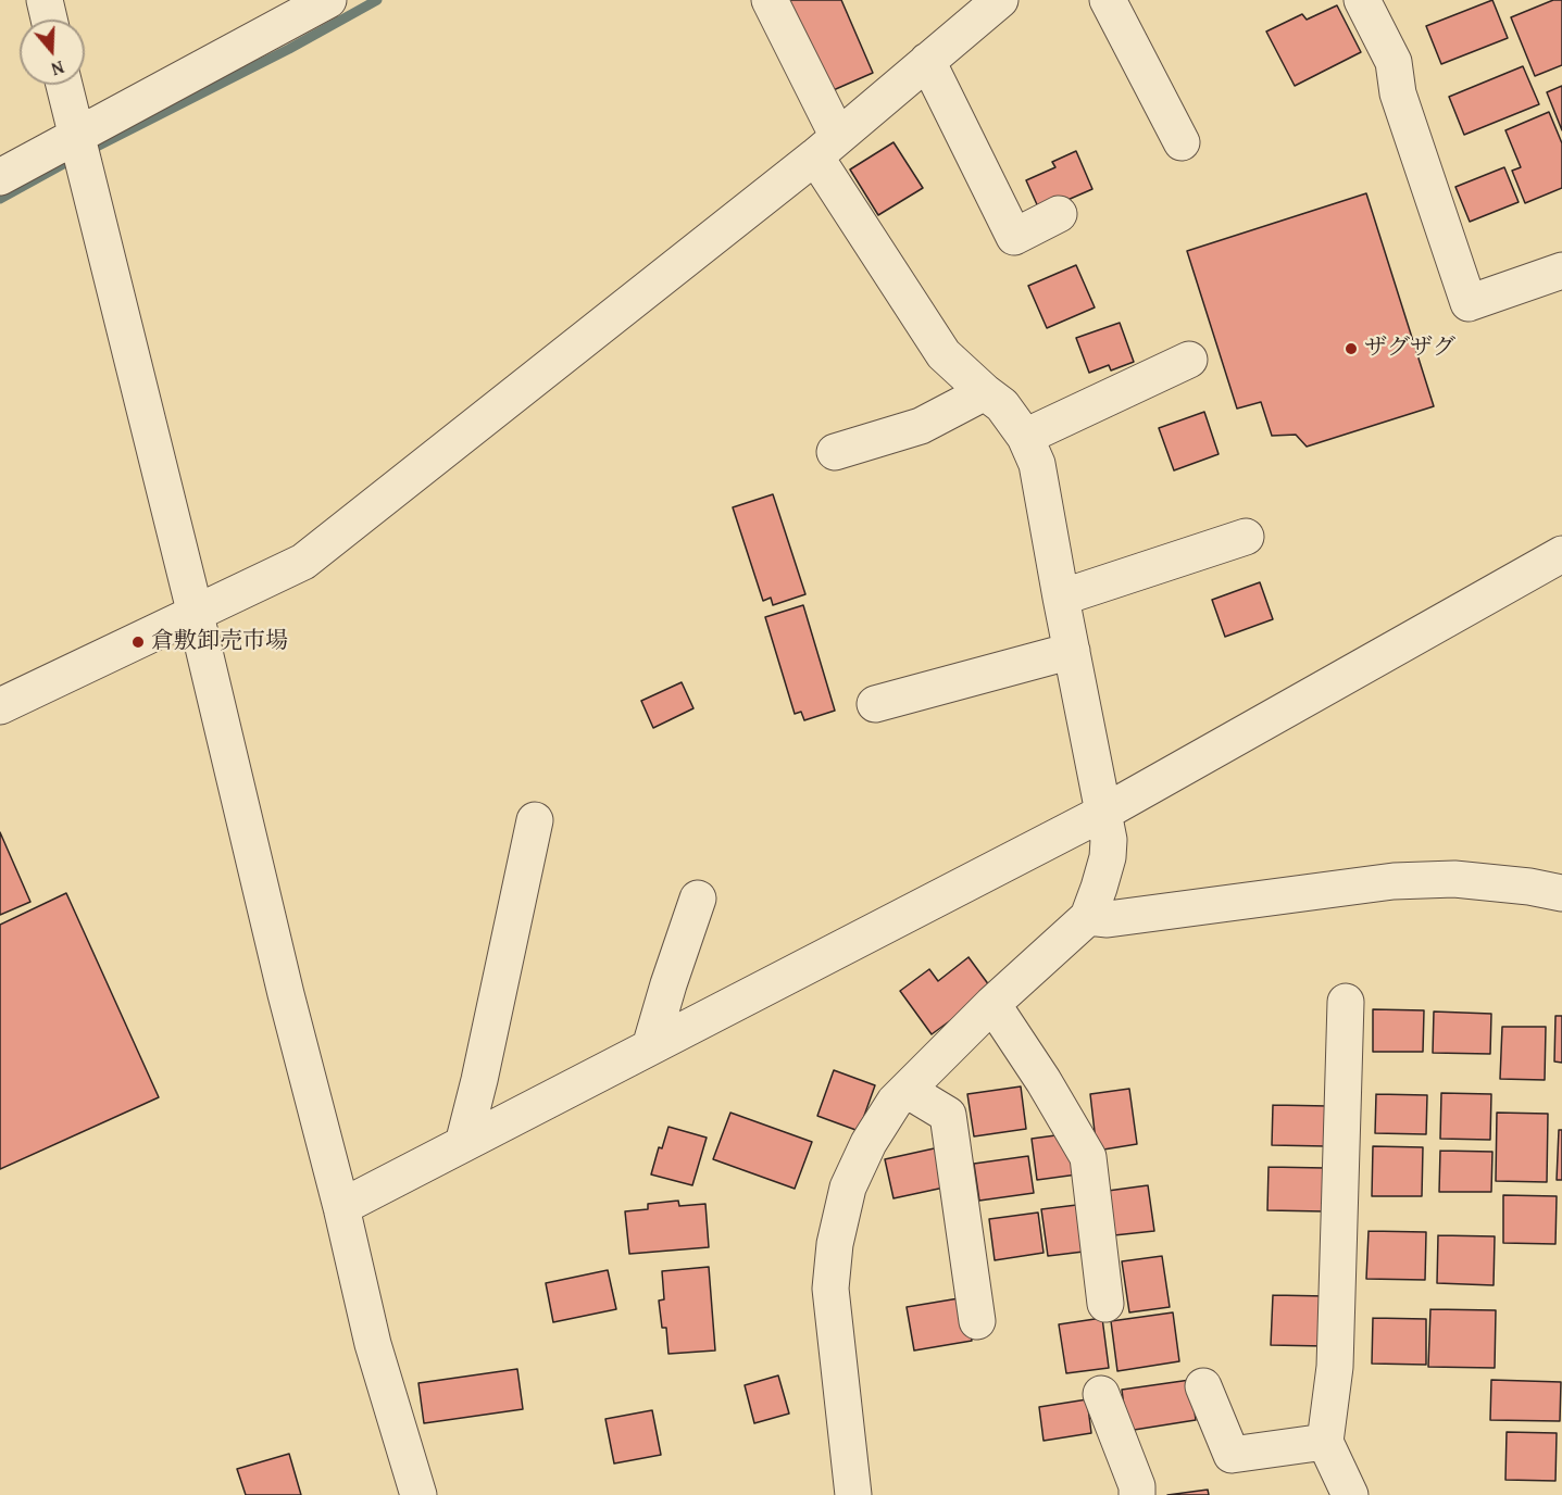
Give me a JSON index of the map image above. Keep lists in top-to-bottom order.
{
  "places": ["ザグザグ", "倉敷卸売市場"],
  "north": "bottom"
}
